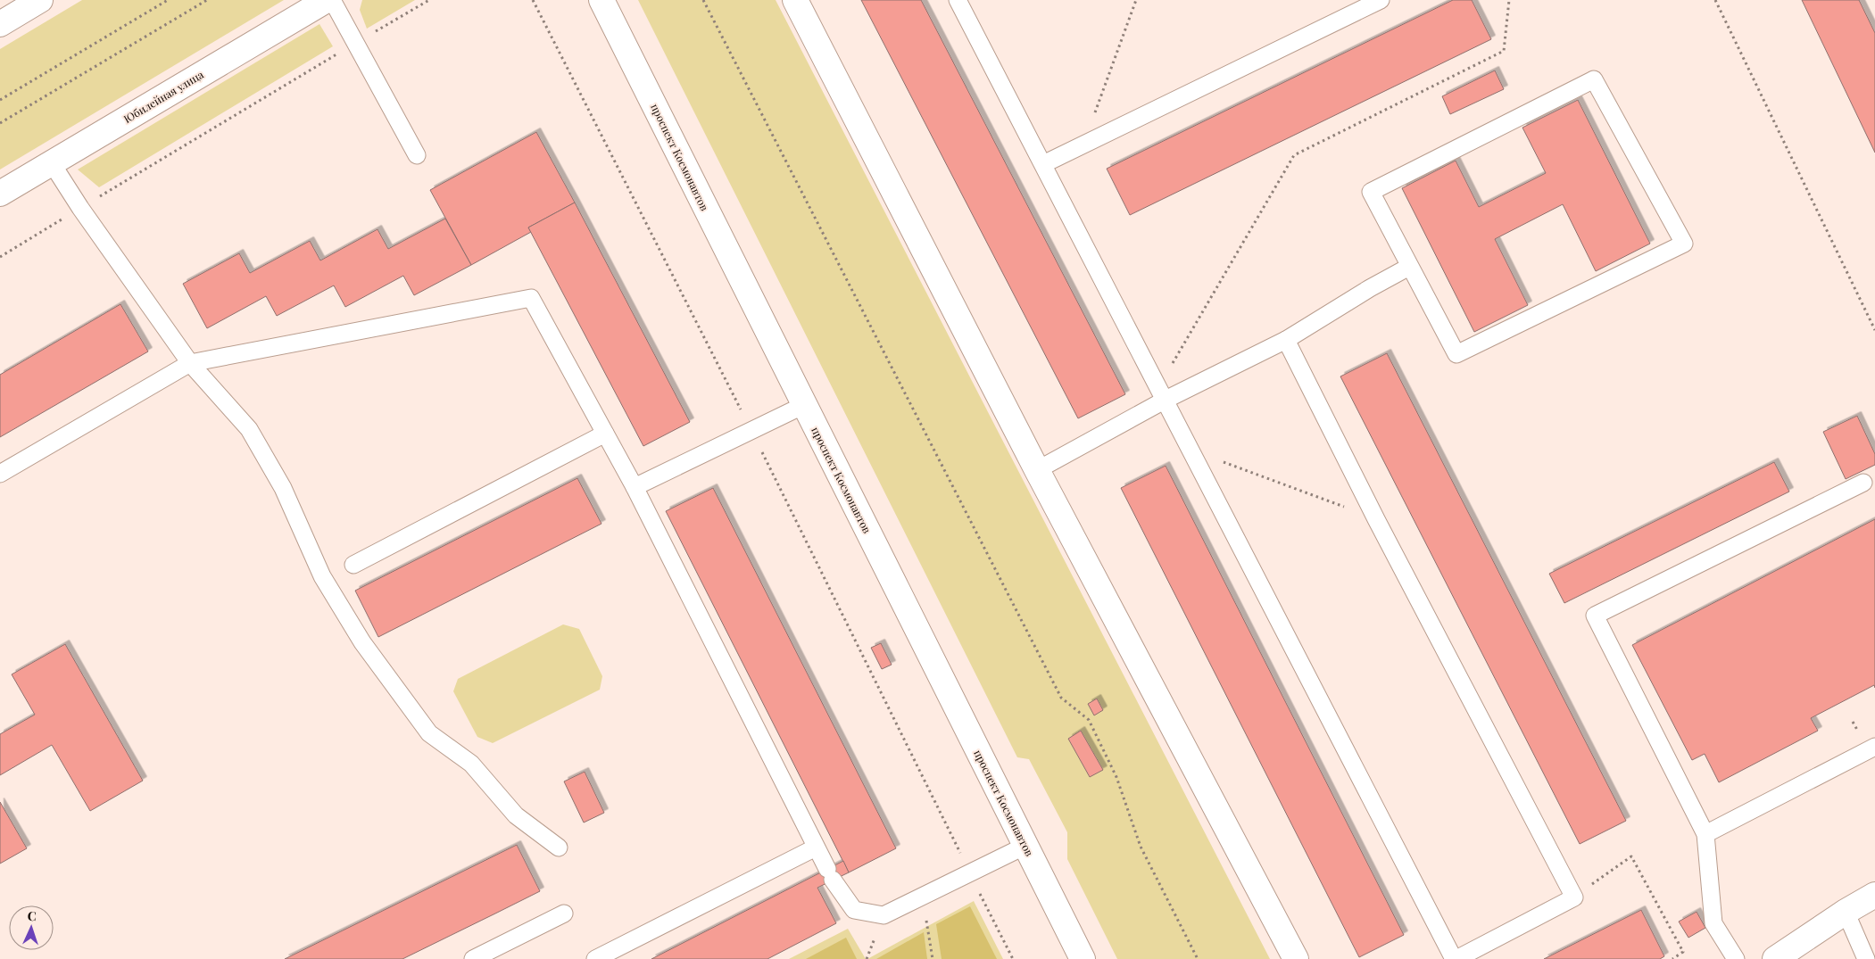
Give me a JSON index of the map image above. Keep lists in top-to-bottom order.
{
  "streets": {
    "main road": ["Юбилейная улица", "проспект Космонавтов"]
  },
  "north": "top"
}
